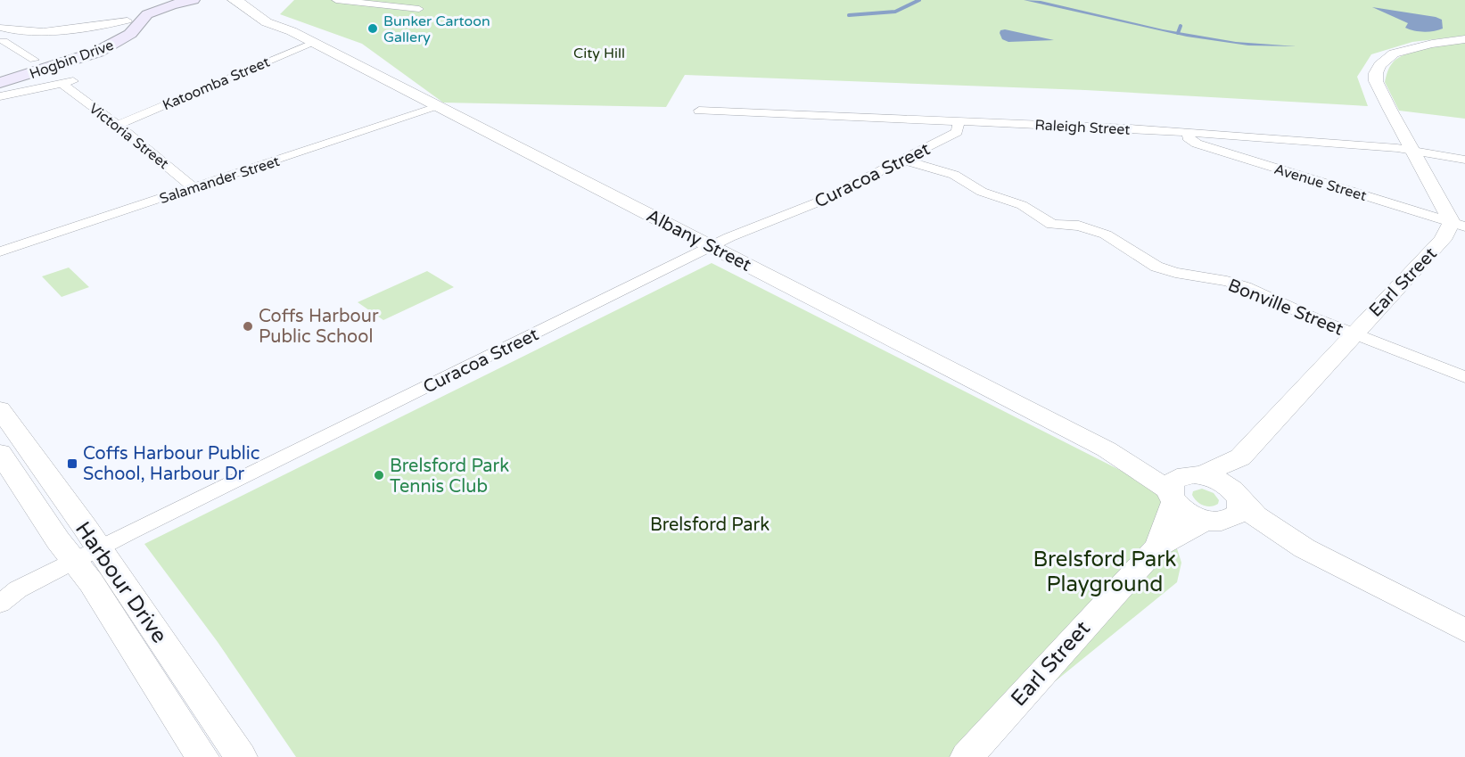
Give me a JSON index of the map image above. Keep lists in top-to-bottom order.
{
  "streets": {
    "main road": ["Hogbin Drive"],
    "street": [
      "Katoomba Street",
      "Raleigh Street",
      "Victoria Street",
      "Curacoa Street",
      "Salamander Street",
      "Avenue Street",
      "Albany Street",
      "Earl Street",
      "Bonville Street",
      "Harbour Drive"
    ]
  },
  "crossings": [
    ["Katoomba Street", "Victoria Street"],
    ["Katoomba Street", "Albany Street"],
    ["Raleigh Street", "Curacoa Street"],
    ["Raleigh Street", "Avenue Street"],
    ["Victoria Street", "Salamander Street"],
    ["Curacoa Street", "Albany Street"],
    ["Curacoa Street", "Bonville Street"],
    ["Curacoa Street", "Harbour Drive"],
    ["Salamander Street", "Albany Street"],
    ["Avenue Street", "Earl Street"],
    ["Albany Street", "Earl Street"],
    ["Earl Street", "Bonville Street"]
  ],
  "parks": ["City Hill", "Brelsford Park", "Brelsford Park Playground"],
  "places": {
    "other": ["Bunker Cartoon Gallery", "Coffs Harbour Public School", "Brelsford Park Tennis Club"],
    "transit": ["Coffs Harbour Public School, Harbour Dr"]
  }
}
